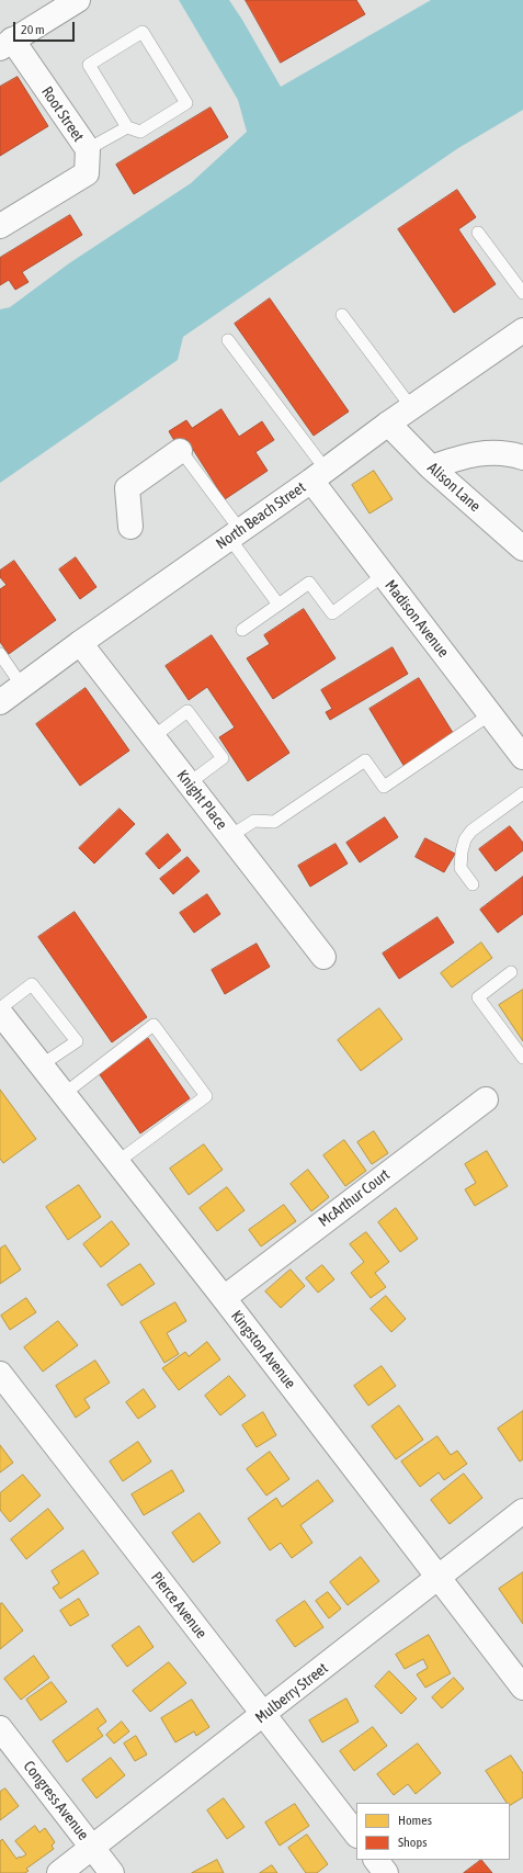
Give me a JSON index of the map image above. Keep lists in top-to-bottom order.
{
  "streets": {
    "street": [
      "Root Street",
      "Alison Lane",
      "North Beach Street",
      "Madison Avenue",
      "Knight Place",
      "McArthur Court",
      "Kingston Avenue",
      "Pierce Avenue",
      "Mulberry Street",
      "Congress Avenue"
    ]
  },
  "crossings": [
    ["Alison Lane", "North Beach Street"],
    ["North Beach Street", "Madison Avenue"],
    ["North Beach Street", "Knight Place"],
    ["McArthur Court", "Kingston Avenue"],
    ["Kingston Avenue", "Mulberry Street"],
    ["Pierce Avenue", "Mulberry Street"],
    ["Mulberry Street", "Congress Avenue"]
  ],
  "legend": ["Homes", "Shops"],
  "scale_bar": "20 m"
}
